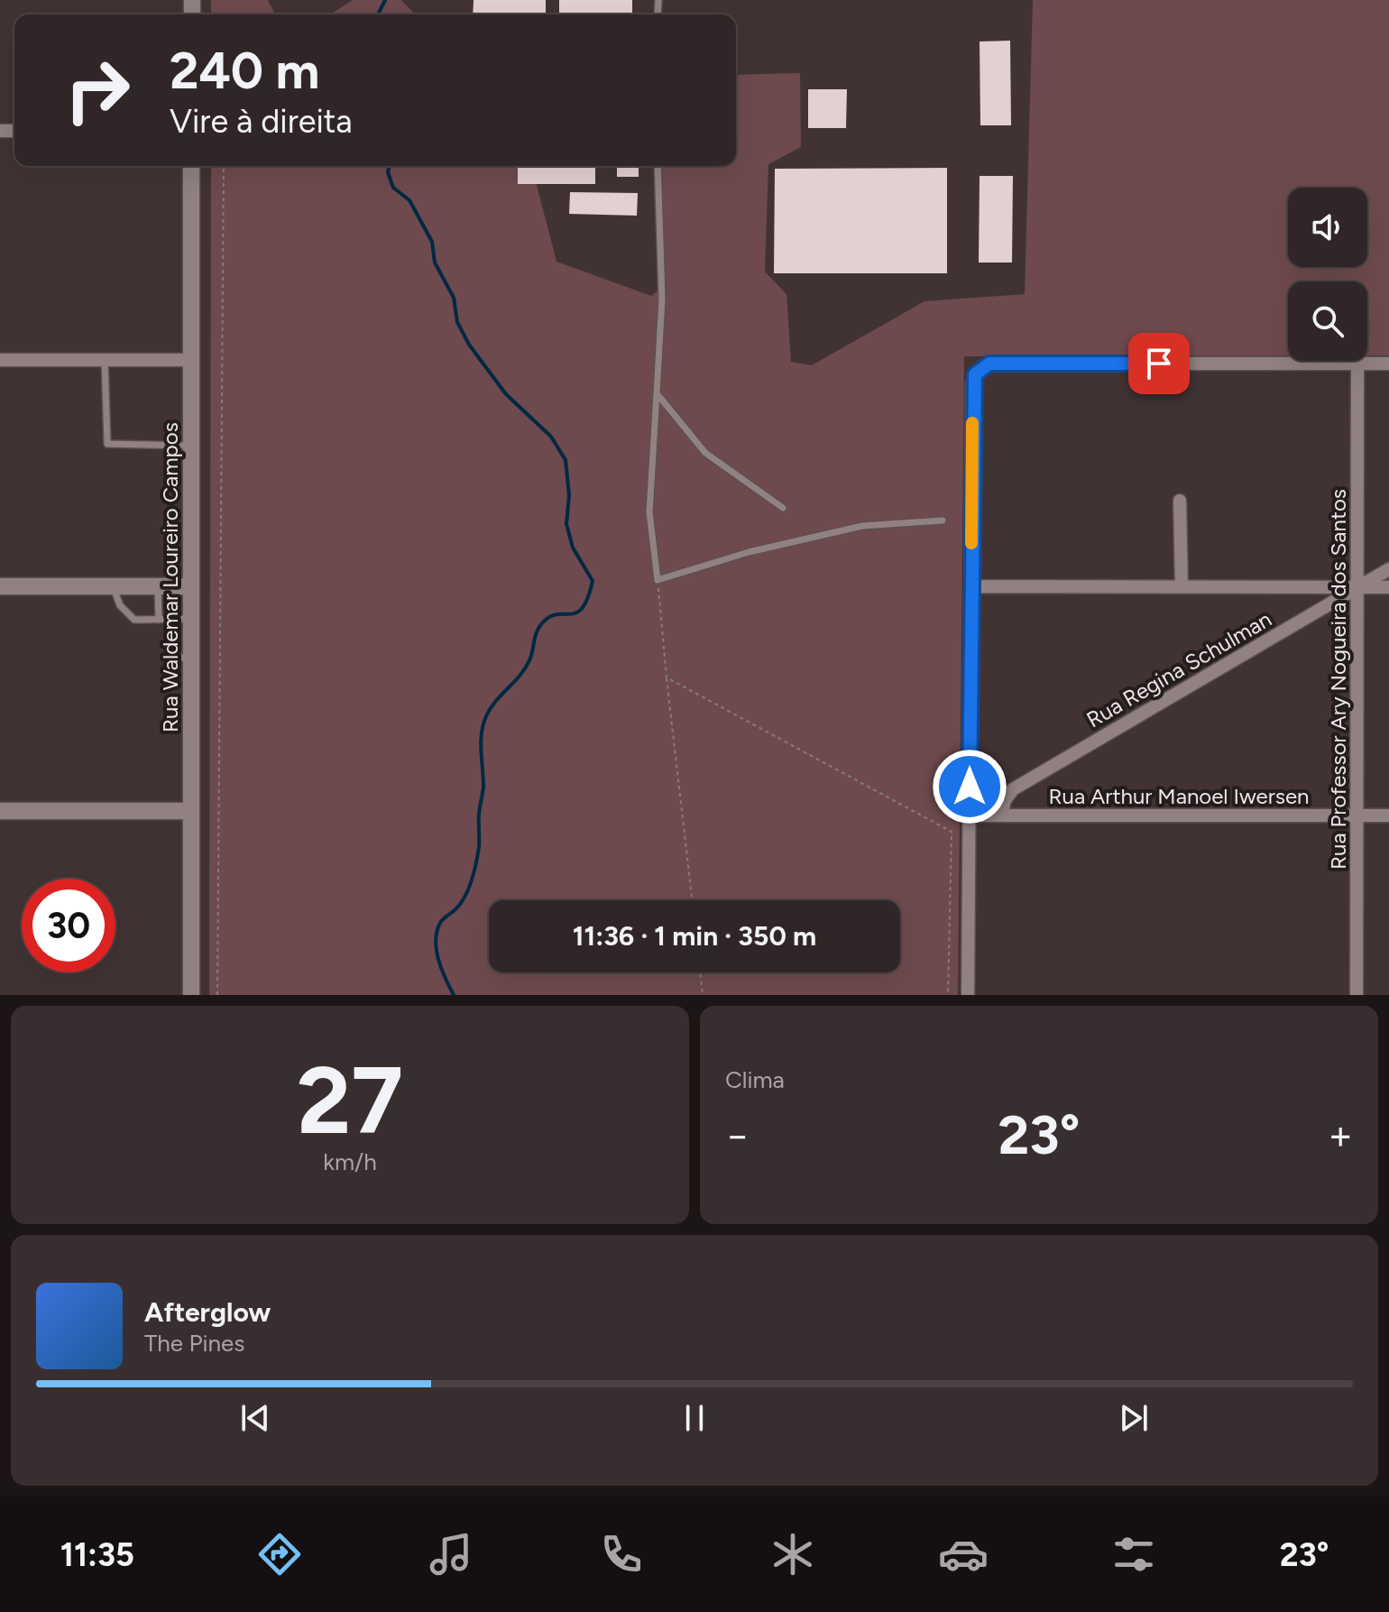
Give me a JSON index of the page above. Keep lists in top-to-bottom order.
{
  "streets": {
    "main road": ["Rua Waldemar Loureiro Campos"],
    "street": ["Rua Regina Schulman", "Rua Professor Ary Nogueira dos Santos", "Rua Arthur Manoel Iwersen"]
  },
  "crossings": [
    ["Rua Regina Schulman", "Rua Professor Ary Nogueira dos Santos"],
    ["Rua Regina Schulman", "Rua Arthur Manoel Iwersen"],
    ["Rua Professor Ary Nogueira dos Santos", "Rua Arthur Manoel Iwersen"]
  ],
  "page": {
    "turn": ["240 m", "Vire à direita"],
    "limit": "30",
    "trip": "11:36 · 1 min · 350 m",
    "tile": [
      ["27", "km/h"],
      "Clima"
    ],
    "heat": ["−", "23°", "+"],
    "song": ["Afterglow", "The Pines"],
    "tabs": ["11:35", "23°"]
  }
}
